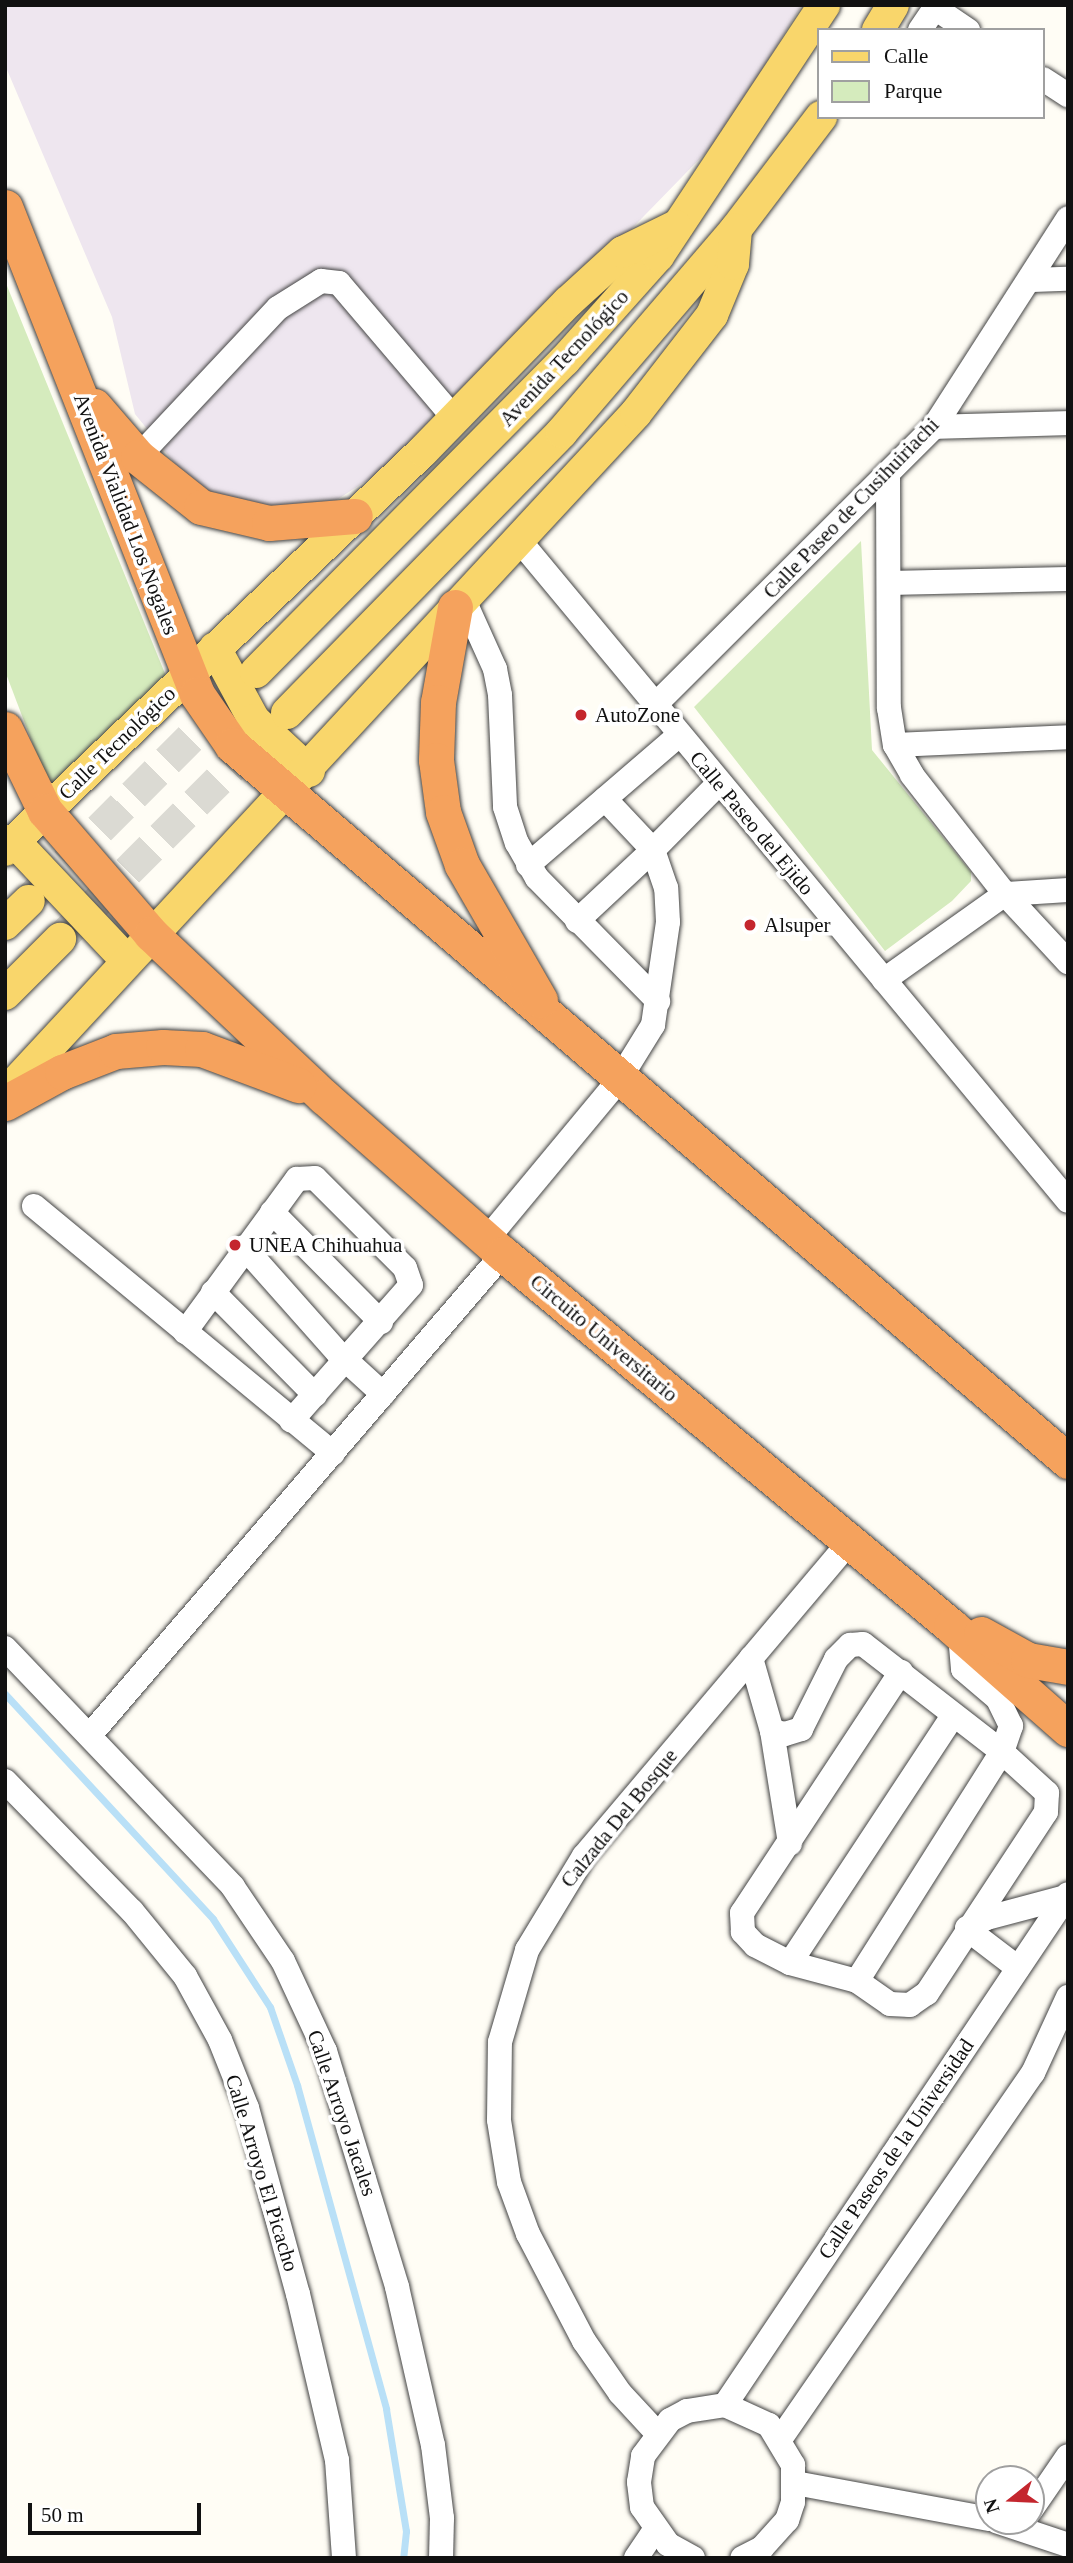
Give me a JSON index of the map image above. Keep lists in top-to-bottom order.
{
  "streets": {
    "highway": ["Avenida Vialidad Los Nogales", "Circuito Universitario"],
    "main road": ["Avenida Tecnológico", "Calle Tecnológico"],
    "street": [
      "Calle Paseo de Cusihuiriachi",
      "Calle Paseo del Ejido",
      "Calzada Del Bosque",
      "Calle Arroyo Jacales",
      "Calle Paseos de la Universidad",
      "Calle Arroyo El Picacho"
    ]
  },
  "crossings": [
    ["Avenida Tecnológico", "Calle Tecnológico"],
    ["Calle Paseo de Cusihuiriachi", "Calle Paseo del Ejido"],
    ["Avenida Vialidad Los Nogales", "Calle Tecnológico"],
    ["Circuito Universitario", "Calzada Del Bosque"]
  ],
  "places": ["AutoZone", "Alsuper", "UNEA Chihuahua"],
  "legend": ["Calle", "Parque"],
  "scale_bar": "50 m",
  "north": "left"
}
